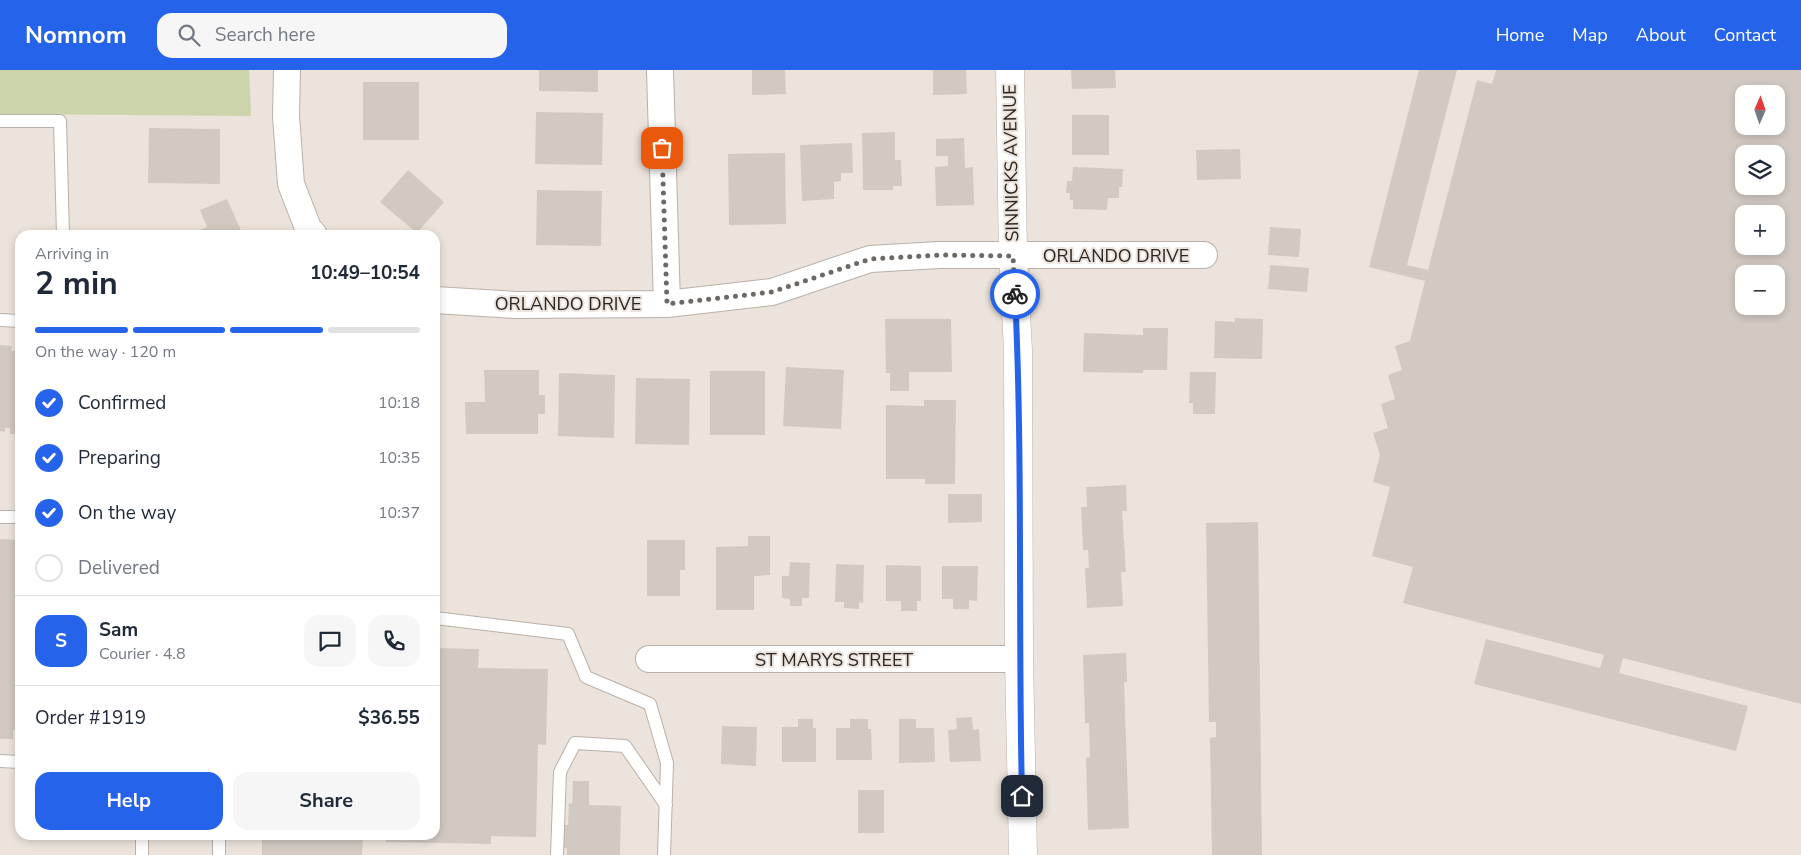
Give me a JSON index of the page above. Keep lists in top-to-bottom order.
{
  "streets": {
    "street": ["SINNICKS AVENUE", "ORLANDO DRIVE", "ST MARYS STREET"]
  },
  "crossings": [
    ["SINNICKS AVENUE", "ORLANDO DRIVE"],
    ["SINNICKS AVENUE", "ST MARYS STREET"]
  ],
  "north": "top",
  "page": {
    "header": "Nomnom",
    "search": "Search here",
    "nav": [
      "Home",
      "Map",
      "About",
      "Contact"
    ],
    "map_buttons": ["+", "−"],
    "heading": ["2 min", "Arriving in", "10:49–10:54"],
    "panel": [
      "Sam",
      "Courier · 4.8",
      "Order #1919",
      "$36.55"
    ],
    "bar": "On the way · 120 m",
    "list": [
      ["Confirmed", "10:18"],
      ["Preparing", "10:35"],
      ["On the way", "10:37"],
      "Delivered"
    ],
    "round": "S",
    "buttons": ["Help", "Share"]
  }
}
